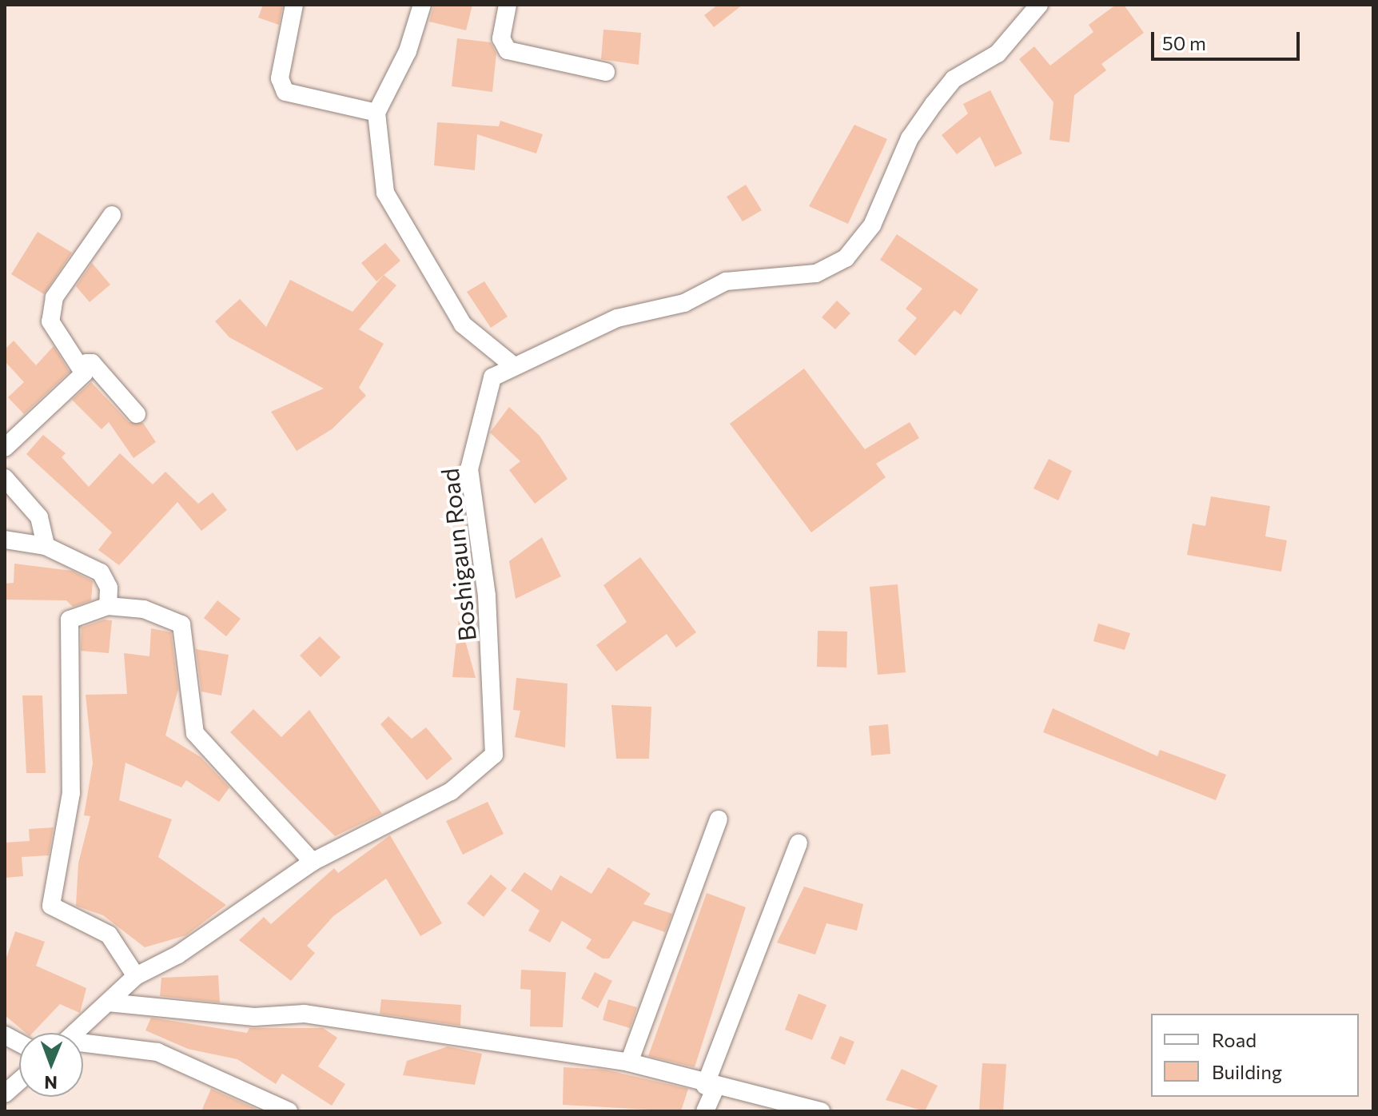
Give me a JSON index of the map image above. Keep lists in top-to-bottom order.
{
  "streets": {
    "street": ["Boshigaun Road"]
  },
  "legend": ["Road", "Building"],
  "scale_bar": "50 m",
  "north": "bottom"
}
